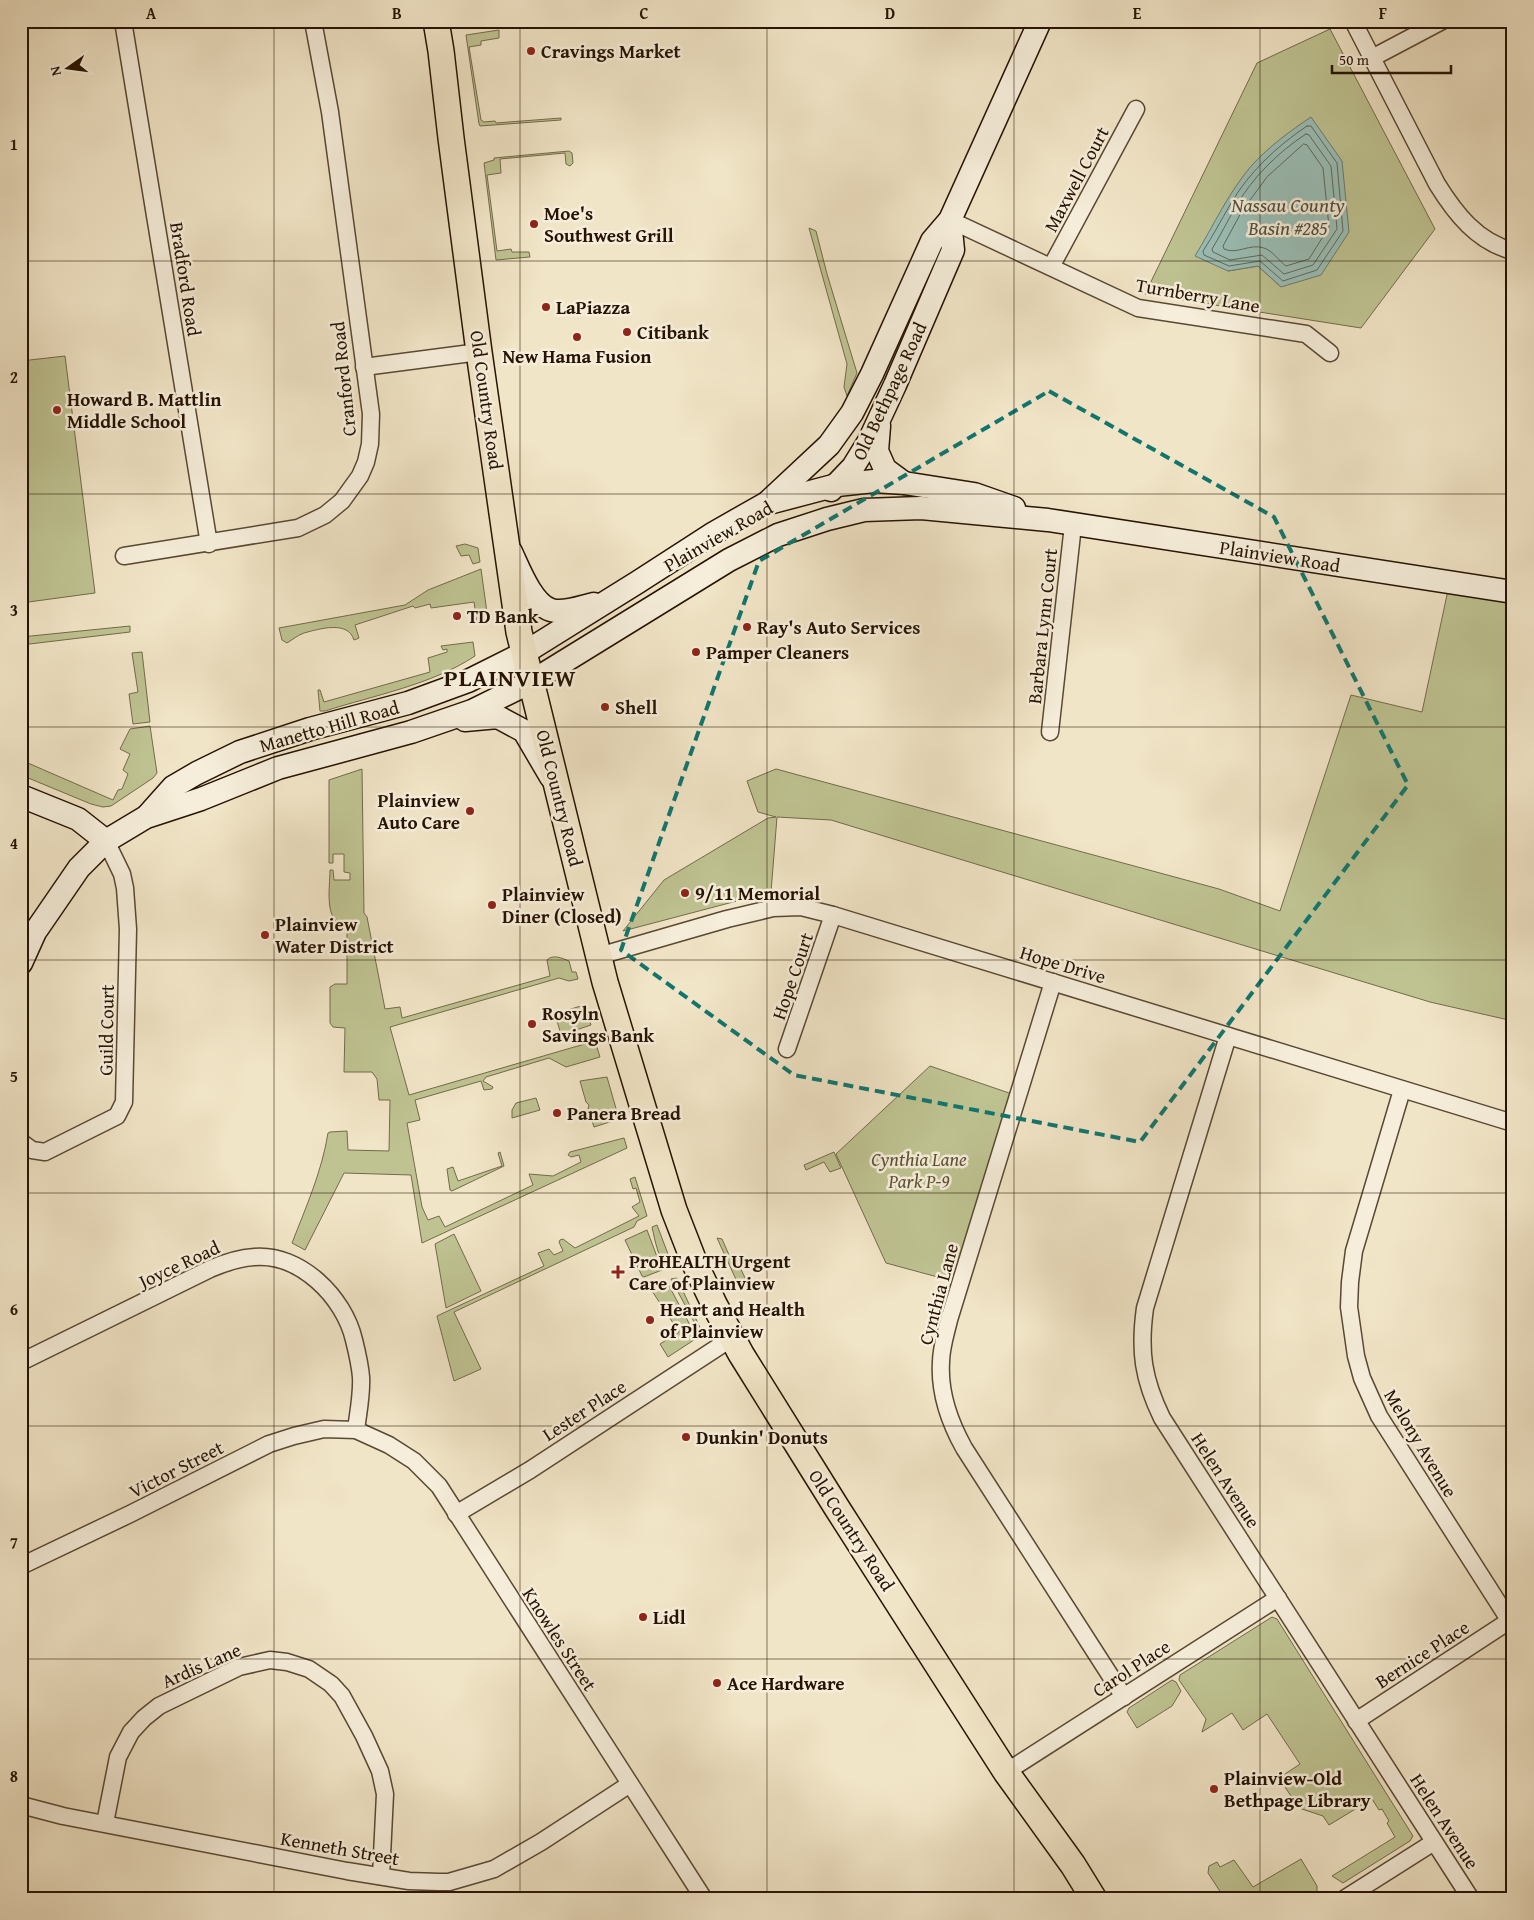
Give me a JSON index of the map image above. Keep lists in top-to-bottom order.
{
  "streets": {
    "main road": [
      "Old Bethpage Road",
      "Old Country Road",
      "Plainview Road",
      "Manetto Hill Road"
    ],
    "street": [
      "Maxwell Court",
      "Bradford Road",
      "Turnberry Lane",
      "Cranford Road",
      "Barbara Lynn Court",
      "Hope Drive",
      "Hope Court",
      "Guild Court",
      "Joyce Road",
      "Cynthia Lane",
      "Lester Place",
      "Melony Avenue",
      "Victor Street",
      "Helen Avenue",
      "Knowles Street",
      "Bernice Place",
      "Ardis Lane",
      "Carol Place",
      "Kenneth Street"
    ]
  },
  "crossings": [
    ["Maxwell Court", "Turnberry Lane"],
    ["Bradford Road", "Cranford Road"],
    ["Turnberry Lane", "Old Bethpage Road"],
    ["Old Bethpage Road", "Plainview Road"],
    ["Old Country Road", "Plainview Road"],
    ["Old Country Road", "Manetto Hill Road"],
    ["Old Country Road", "Hope Drive"],
    ["Old Country Road", "Lester Place"],
    ["Old Country Road", "Carol Place"],
    ["Plainview Road", "Barbara Lynn Court"],
    ["Plainview Road", "Manetto Hill Road"],
    ["Manetto Hill Road", "Guild Court"],
    ["Hope Drive", "Hope Court"],
    ["Hope Drive", "Cynthia Lane"],
    ["Hope Drive", "Melony Avenue"],
    ["Hope Drive", "Helen Avenue"],
    ["Joyce Road", "Victor Street"],
    ["Joyce Road", "Knowles Street"],
    ["Cynthia Lane", "Carol Place"],
    ["Lester Place", "Knowles Street"],
    ["Melony Avenue", "Bernice Place"],
    ["Victor Street", "Knowles Street"],
    ["Helen Avenue", "Bernice Place"],
    ["Helen Avenue", "Carol Place"],
    ["Knowles Street", "Kenneth Street"],
    ["Ardis Lane", "Kenneth Street"]
  ],
  "districts": ["PLAINVIEW"],
  "water": ["Nassau County Basin #285"],
  "parks": ["Cynthia Lane Park P-9"],
  "places": {
    "other": [
      "Cravings Market",
      "Moe's Southwest Grill",
      "LaPiazza",
      "Citibank",
      "New Hama Fusion",
      "Howard B. Mattlin Middle School",
      "TD Bank",
      "Ray's Auto Services",
      "Pamper Cleaners",
      "Shell",
      "Plainview Auto Care",
      "9/11 Memorial",
      "Plainview Diner (Closed)",
      "Plainview Water District",
      "Rosyln Savings Bank",
      "Panera Bread",
      "Heart and Health of Plainview",
      "Dunkin' Donuts",
      "Lidl",
      "Ace Hardware",
      "Plainview-Old Bethpage Library"
    ],
    "health": ["ProHEALTH Urgent Care of Plainview"]
  },
  "scale_bar": "50 m",
  "north": "left",
  "grid": {
    "columns": [
      "A",
      "B",
      "C",
      "D",
      "E",
      "F"
    ],
    "rows": [
      "1",
      "2",
      "3",
      "4",
      "5",
      "6",
      "7",
      "8"
    ]
  }
}
